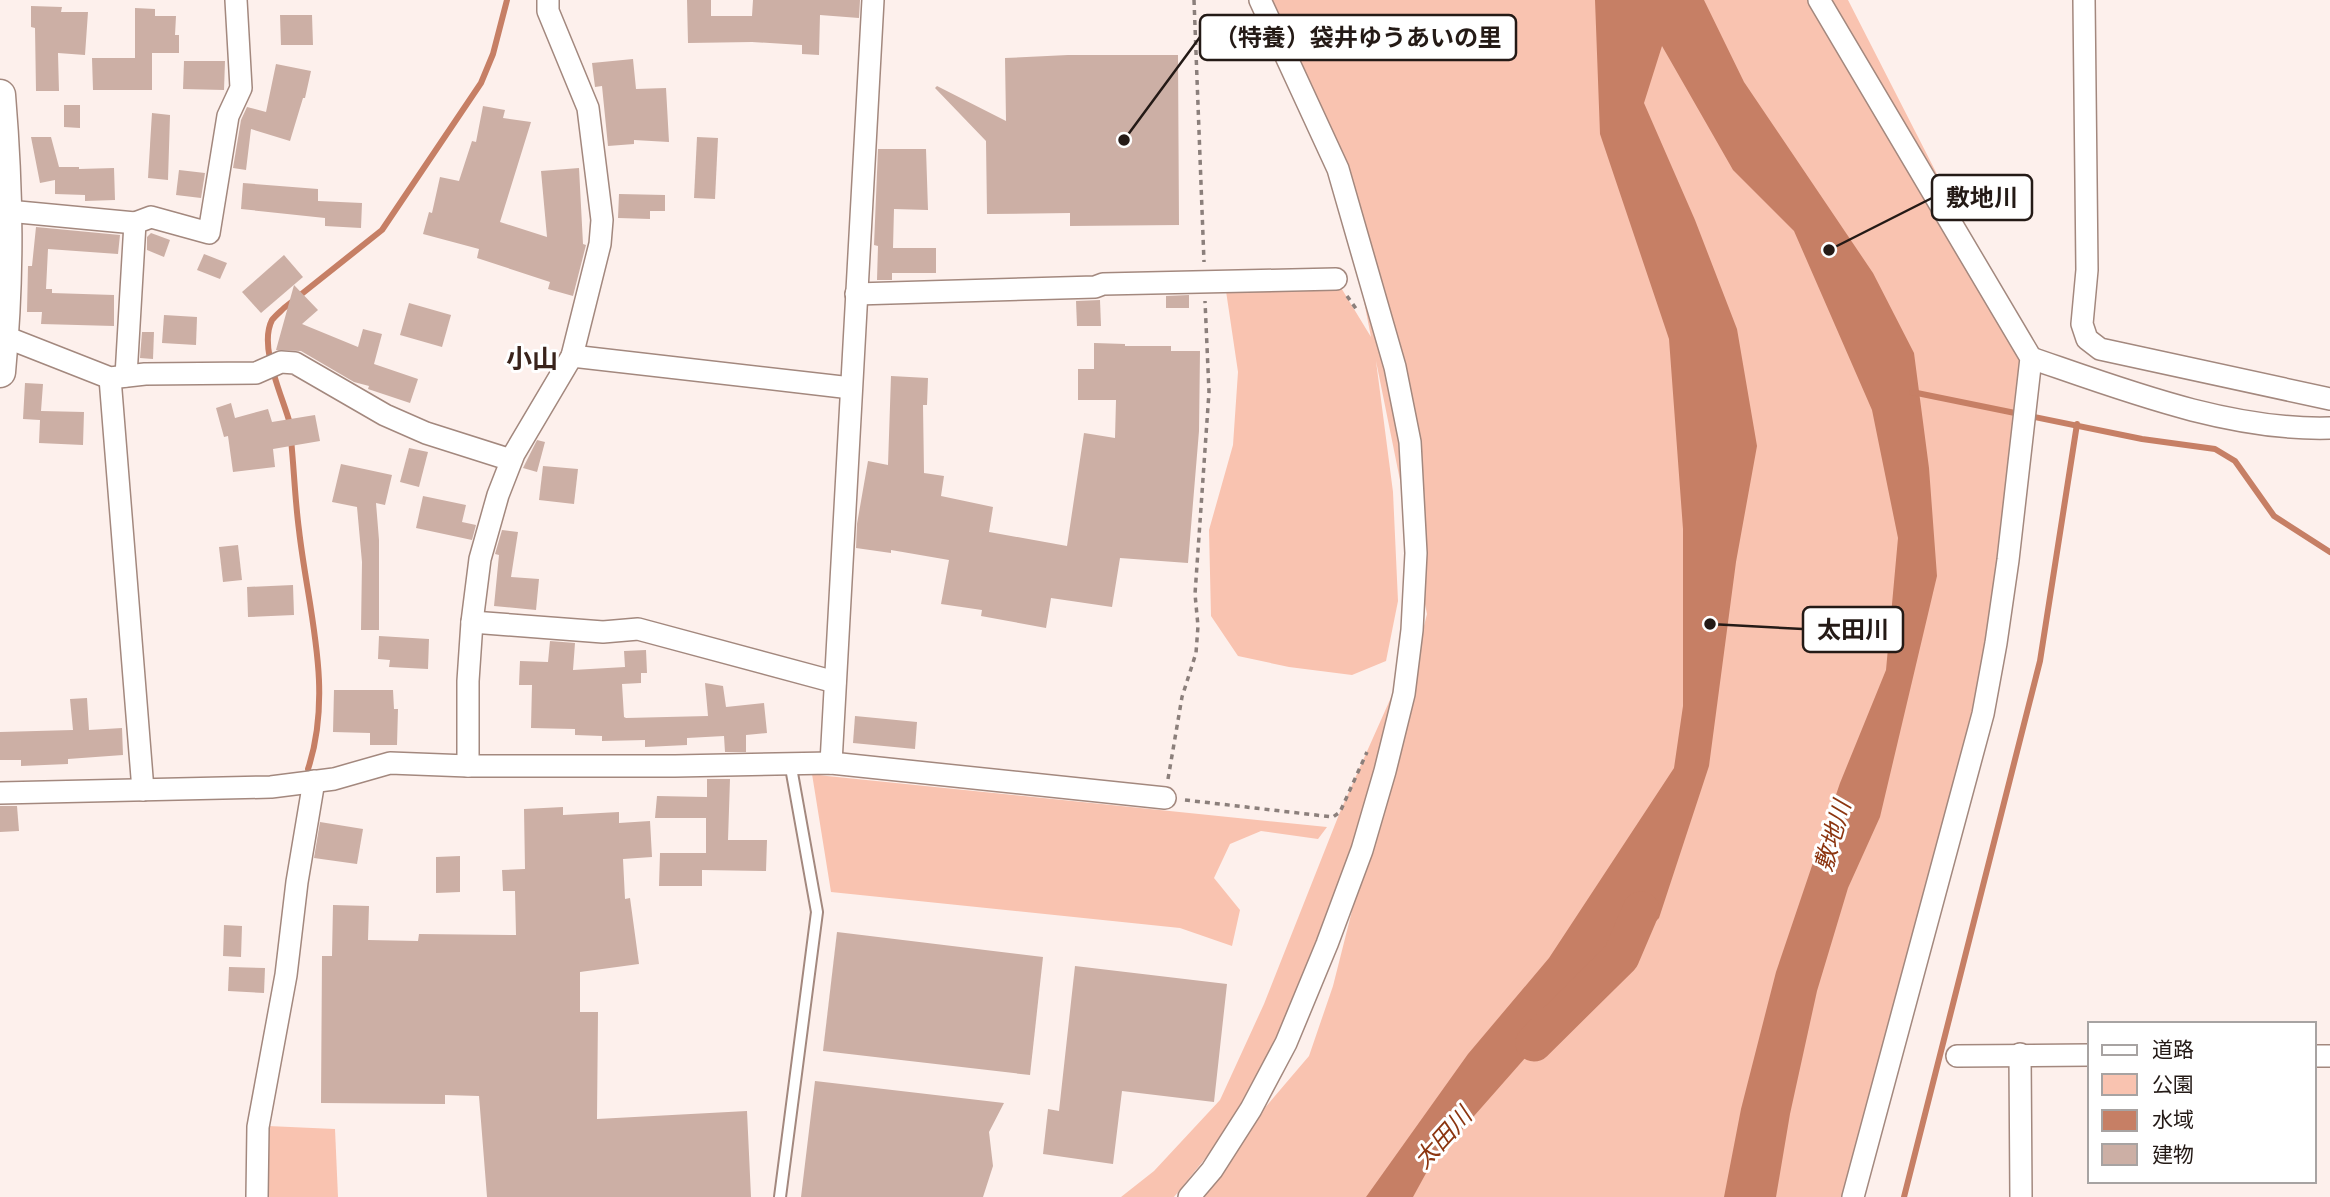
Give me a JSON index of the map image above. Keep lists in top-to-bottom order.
{
  "districts": ["小山"],
  "water": ["敷地川", "太田川"],
  "places": ["（特養）袋井ゆうあいの里", "敷地川", "太田川"],
  "legend": [
    "道路",
    "公園",
    "水域",
    "建物"
  ]
}
